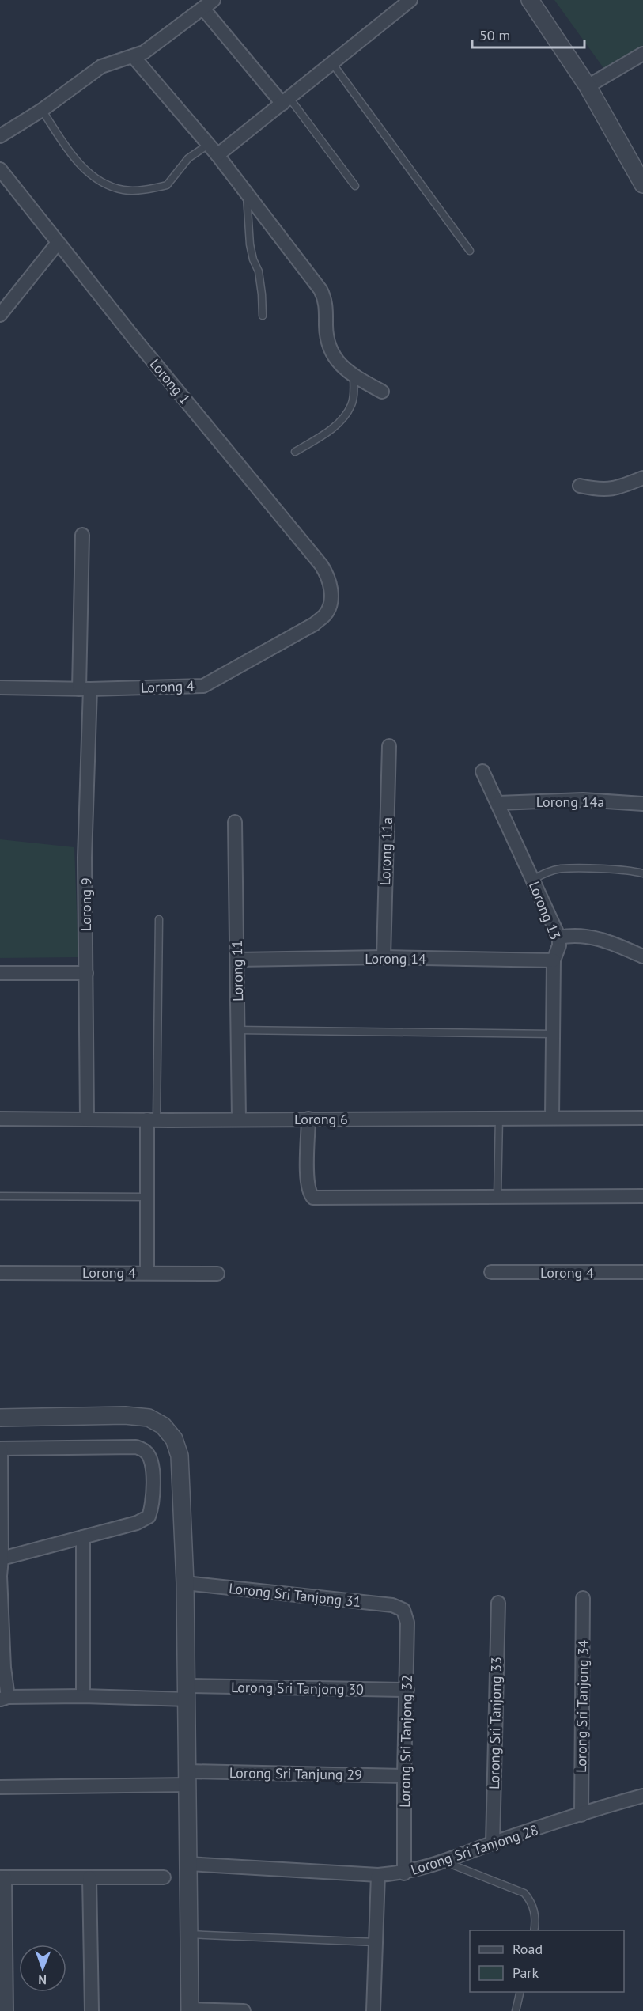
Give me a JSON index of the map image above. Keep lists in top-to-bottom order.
{
  "streets": {
    "street": [
      "Lorong 1",
      "Lorong 4",
      "Lorong 14a",
      "Lorong 11a",
      "Lorong 9",
      "Lorong 13",
      "Lorong 14",
      "Lorong 11",
      "Lorong 6",
      "Lorong Sri Tanjong 31",
      "Lorong Sri Tanjong 30",
      "Lorong Sri Tanjong 34",
      "Lorong Sri Tanjong 33",
      "Lorong Sri Tanjong 32",
      "Lorong Sri Tanjung 29",
      "Lorong Sri Tanjong 28"
    ]
  },
  "crossings": [
    ["Lorong 1", "Lorong 4"],
    ["Lorong 4", "Lorong 9"],
    ["Lorong 14a", "Lorong 13"],
    ["Lorong 11a", "Lorong 14"],
    ["Lorong 9", "Lorong 6"],
    ["Lorong 13", "Lorong 14"],
    ["Lorong 13", "Lorong 6"],
    ["Lorong 14", "Lorong 11"],
    ["Lorong 11", "Lorong 6"],
    ["Lorong Sri Tanjong 31", "Lorong Sri Tanjong 32"],
    ["Lorong Sri Tanjong 30", "Lorong Sri Tanjong 32"],
    ["Lorong Sri Tanjong 34", "Lorong Sri Tanjong 28"],
    ["Lorong Sri Tanjong 33", "Lorong Sri Tanjong 28"],
    ["Lorong Sri Tanjong 32", "Lorong Sri Tanjung 29"],
    ["Lorong Sri Tanjong 32", "Lorong Sri Tanjong 28"]
  ],
  "legend": ["Road", "Park"],
  "scale_bar": "50 m",
  "north": "bottom"
}
